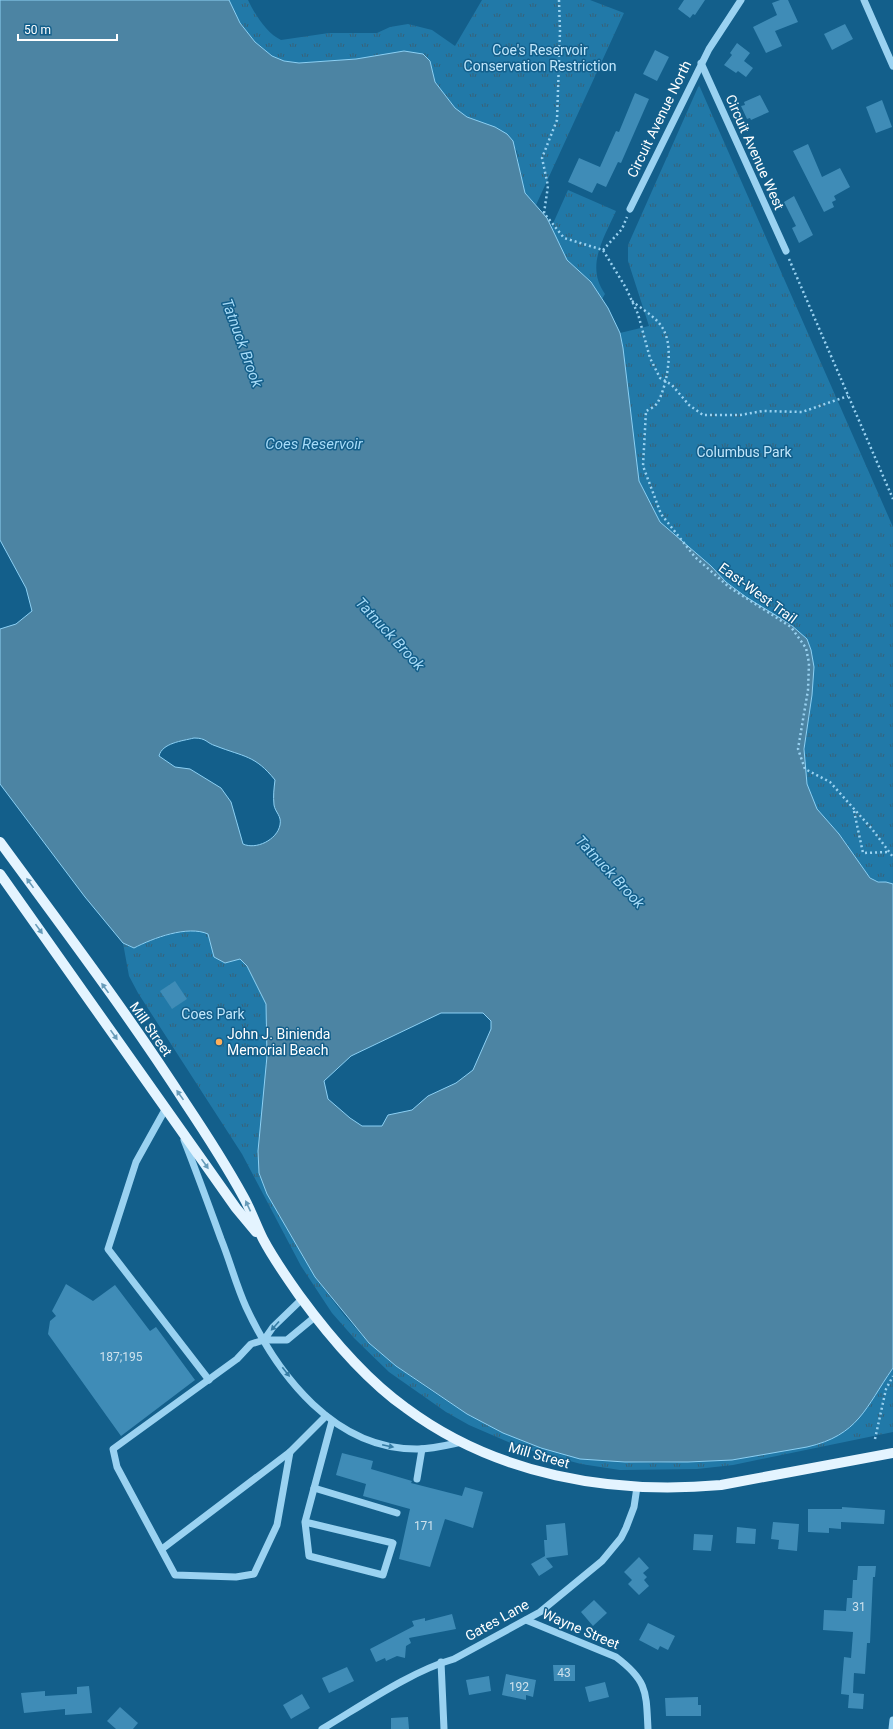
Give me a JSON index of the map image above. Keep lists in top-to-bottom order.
{
  "streets": {
    "main road": ["Mill Street"],
    "street": [
      "Circuit Avenue North",
      "Circuit Avenue West",
      "Gates Lane",
      "Wayne Street"
    ],
    "path": ["East-West Trail"]
  },
  "crossings": [
    ["Circuit Avenue North", "Circuit Avenue West"],
    ["Mill Street", "Gates Lane"],
    ["Gates Lane", "Wayne Street"]
  ],
  "water": ["Tatnuck Brook", "Coes Reservoir"],
  "parks": ["Coe's Reservoir Conservation Restriction", "Columbus Park", "Coes Park"],
  "places": ["John J. Binienda Memorial Beach"],
  "house_numbers": [
    "187;195",
    "171",
    "31",
    "43",
    "192"
  ],
  "scale_bar": "50 m"
}
